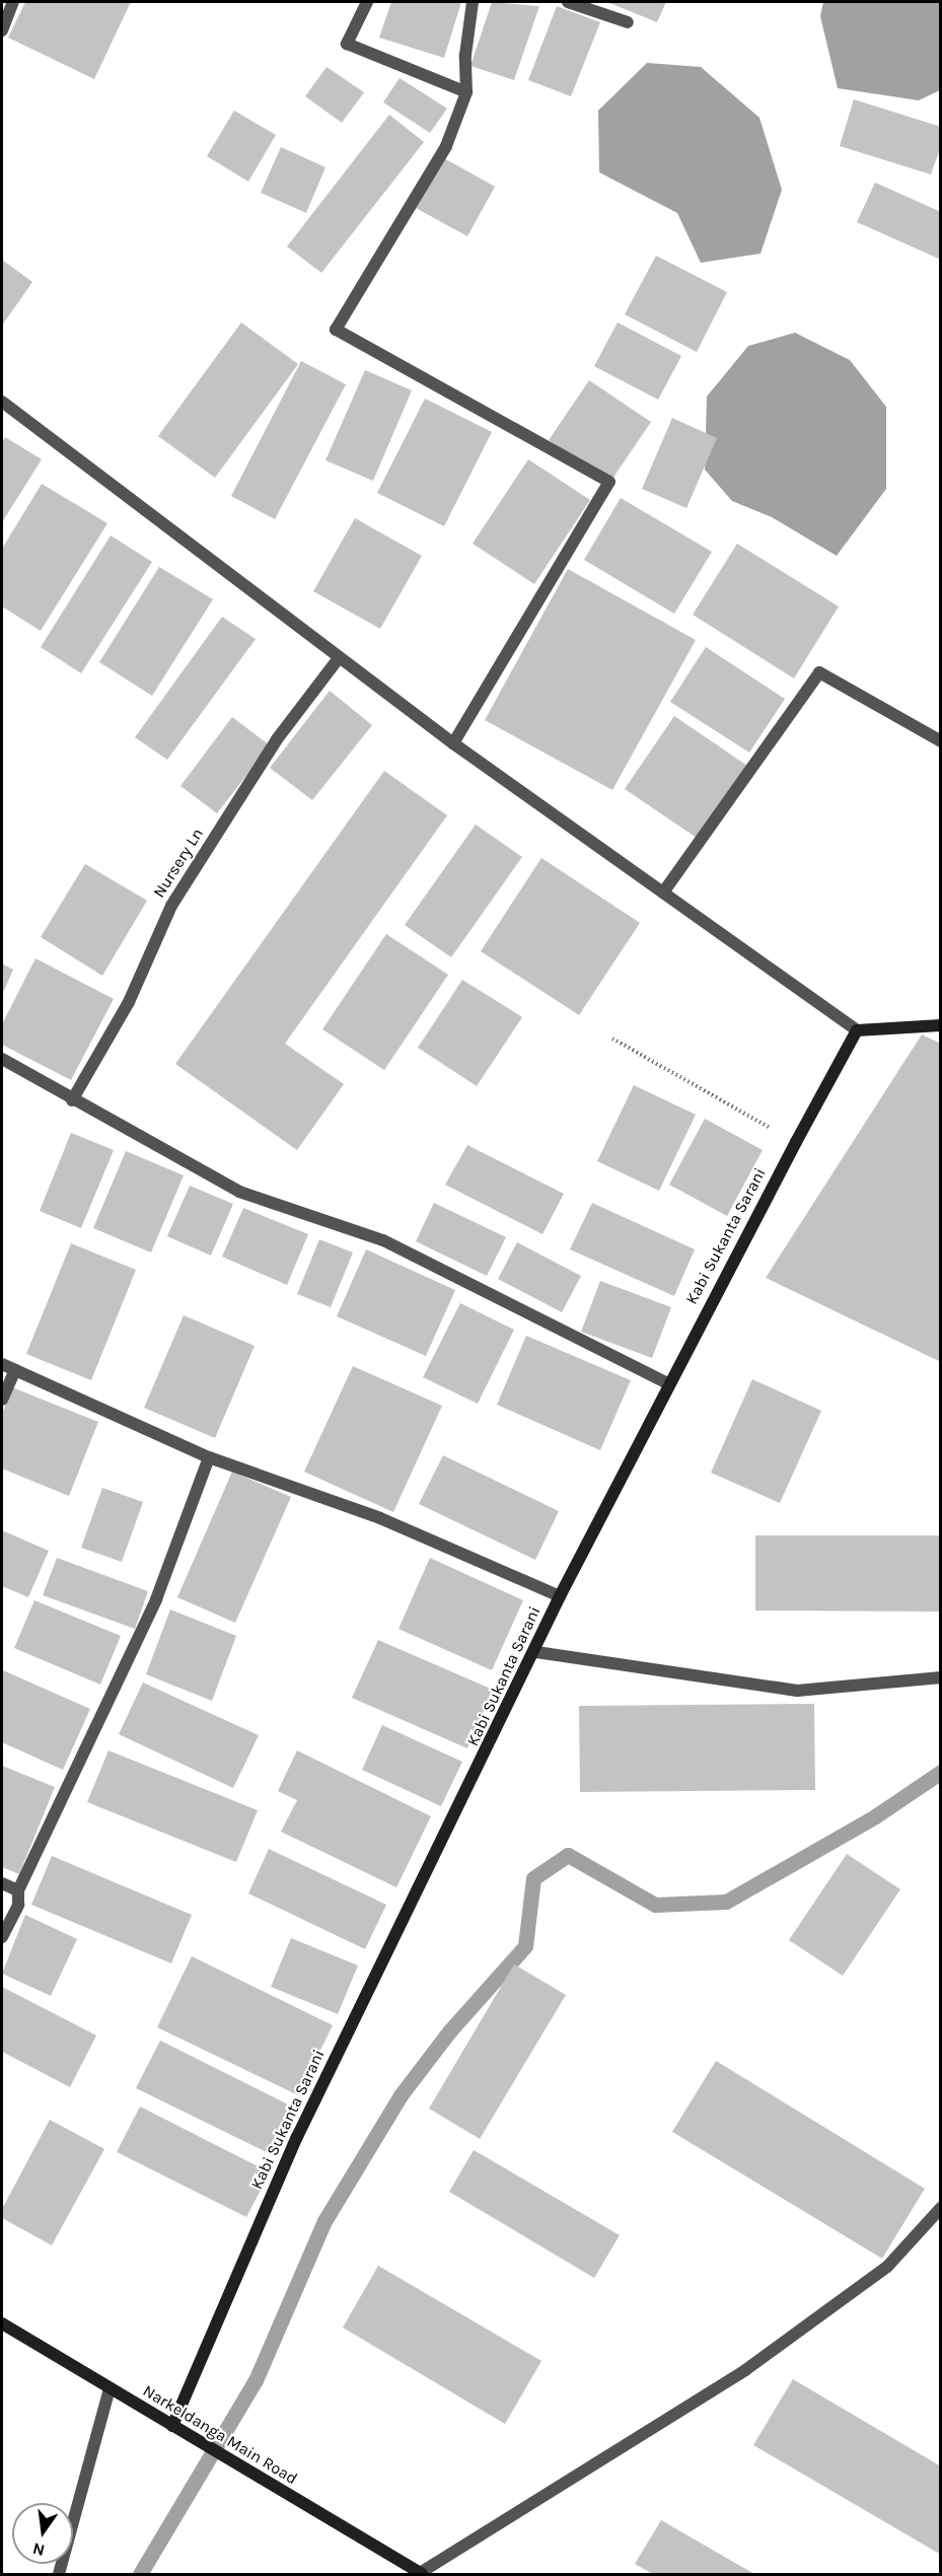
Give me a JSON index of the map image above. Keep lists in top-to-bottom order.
{
  "streets": {
    "street": ["Nursery Ln", "Kabi Sukanta Sarani", "Narkeldanga Main Road"]
  },
  "crossings": [
    ["Kabi Sukanta Sarani", "Narkeldanga Main Road"]
  ],
  "north": "bottom"
}
